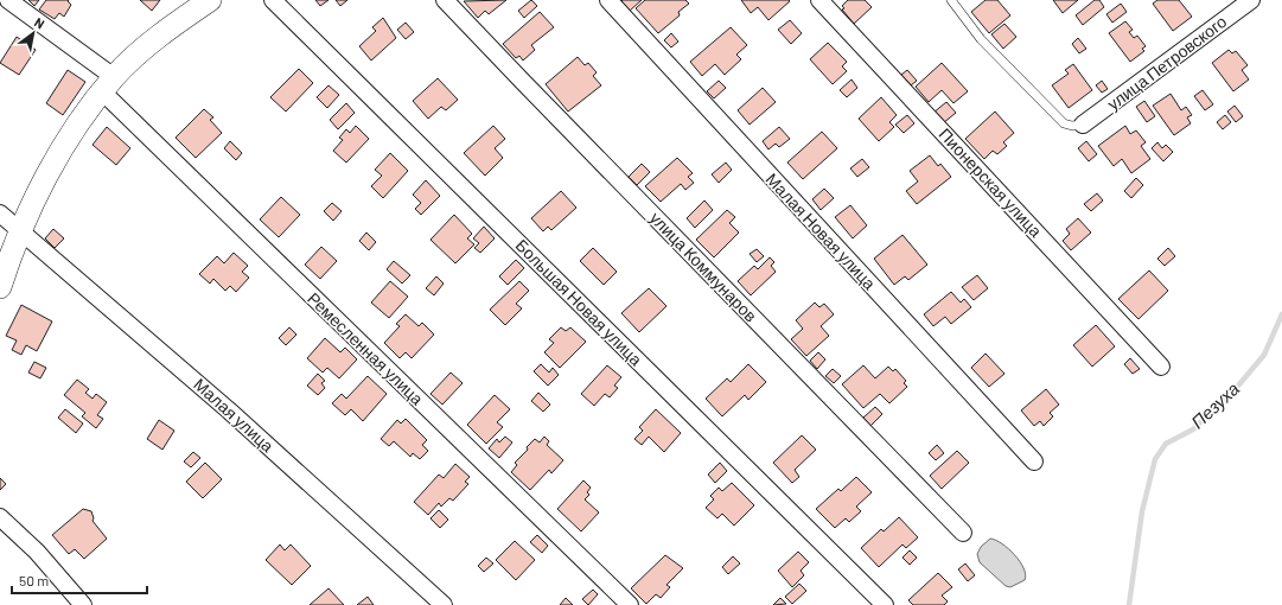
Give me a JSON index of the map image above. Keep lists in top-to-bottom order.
{
  "streets": {
    "street": [
      "улица Петровского",
      "Пионерская улица",
      "Малая Новая улица",
      "улица Коммунаров",
      "Большая Новая улица",
      "Ремесленная улица",
      "Малая улица"
    ]
  },
  "water": ["Пезуха"],
  "scale_bar": "50 m",
  "north": "top right"
}
